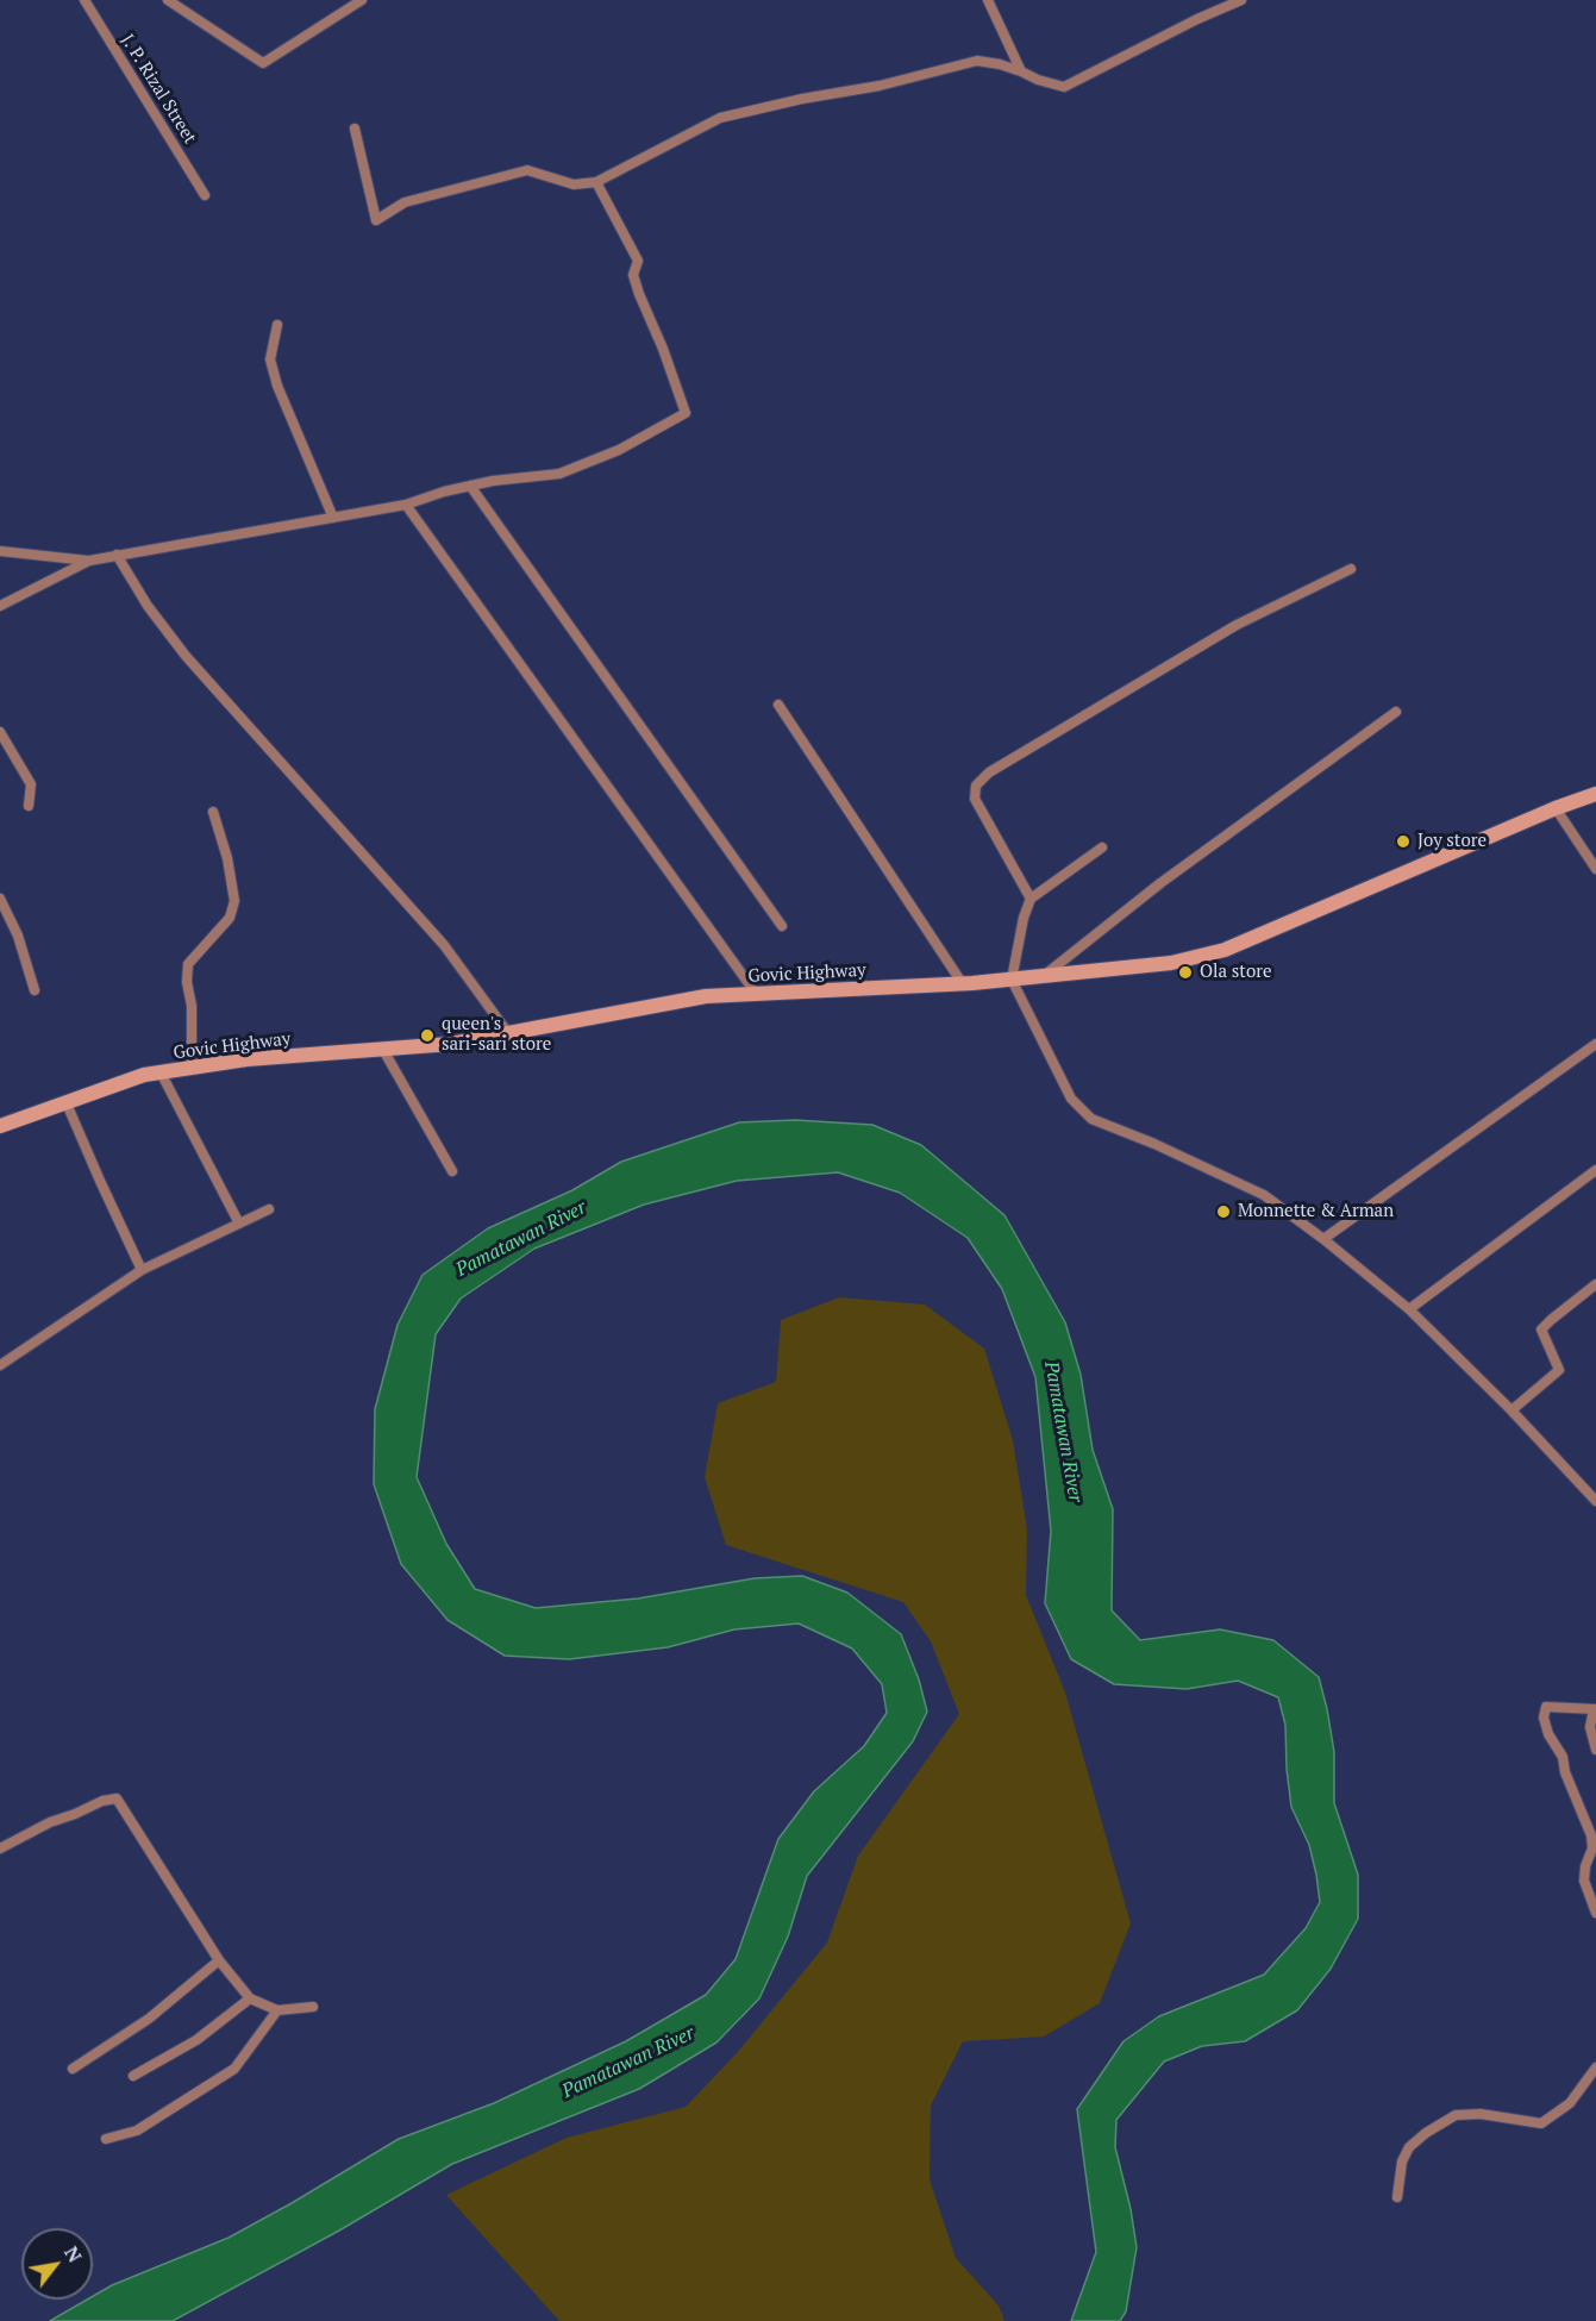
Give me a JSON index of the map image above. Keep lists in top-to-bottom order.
{
  "streets": {
    "main road": ["Govic Highway"],
    "street": ["J. P. Rizal Street"]
  },
  "water": ["Pamatawan River"],
  "places": [
    "Joy store",
    "Ola store",
    "queen's sari-sari store",
    "Monnette & Arman"
  ],
  "north": "top right"
}
